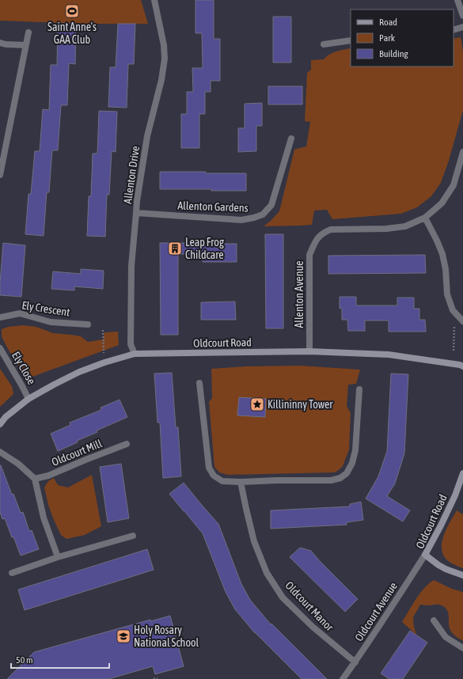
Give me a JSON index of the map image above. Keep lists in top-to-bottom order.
{
  "streets": {
    "street": [
      "Allenton Drive",
      "Allenton Gardens",
      "Allenton Avenue",
      "Ely Crescent",
      "Oldcourt Road",
      "Ely Close",
      "Oldcourt Mill",
      "Oldcourt Manor",
      "Oldcourt Avenue"
    ]
  },
  "crossings": [
    ["Allenton Drive", "Allenton Gardens"],
    ["Allenton Drive", "Oldcourt Road"],
    ["Allenton Avenue", "Oldcourt Road"],
    ["Oldcourt Road", "Ely Close"],
    ["Oldcourt Road", "Oldcourt Avenue"],
    ["Oldcourt Manor", "Oldcourt Avenue"]
  ],
  "places": {
    "sports": ["Saint Anne's GAA Club"],
    "building": ["Leap Frog Childcare"],
    "place": ["Killininny Tower"],
    "school or university": ["Holy Rosary National School"]
  },
  "legend": ["Road", "Park", "Building"],
  "scale_bar": "50 m"
}
